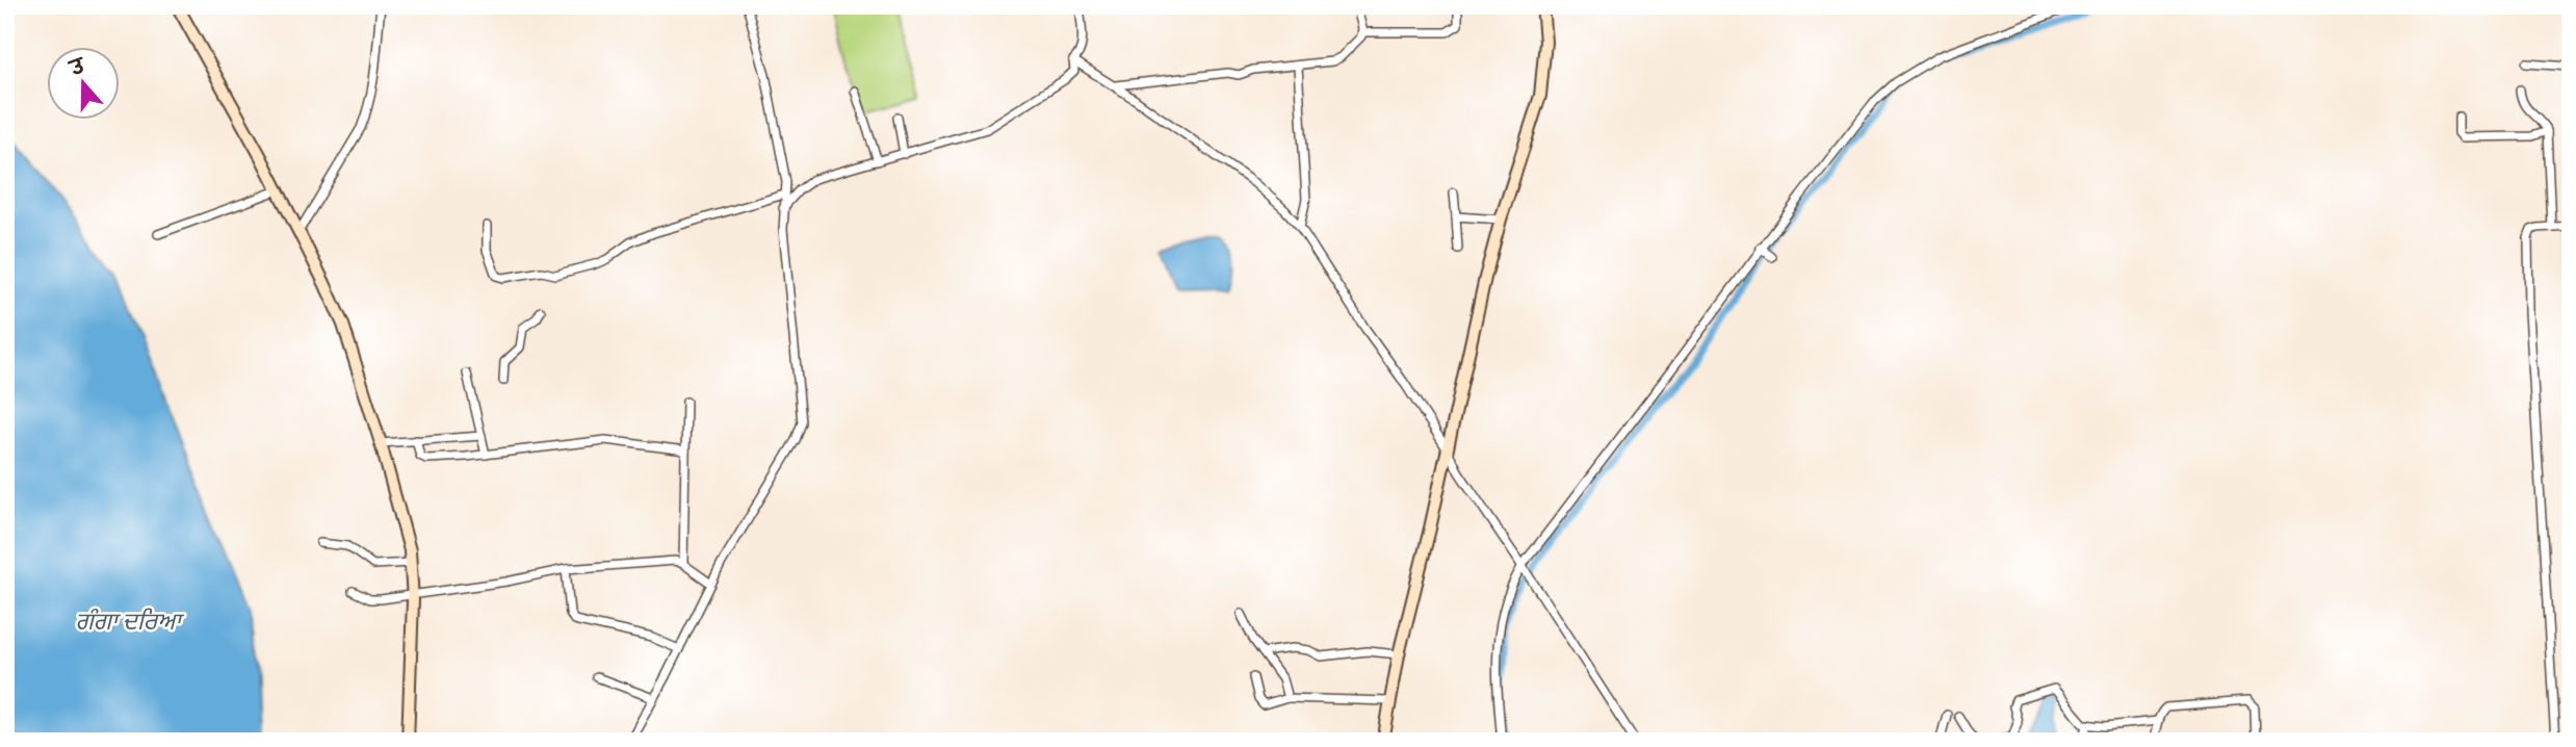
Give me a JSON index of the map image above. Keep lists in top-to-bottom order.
{
  "water": ["ਗੰਗਾ ਦਰਿਆ"],
  "north": "top"
}
